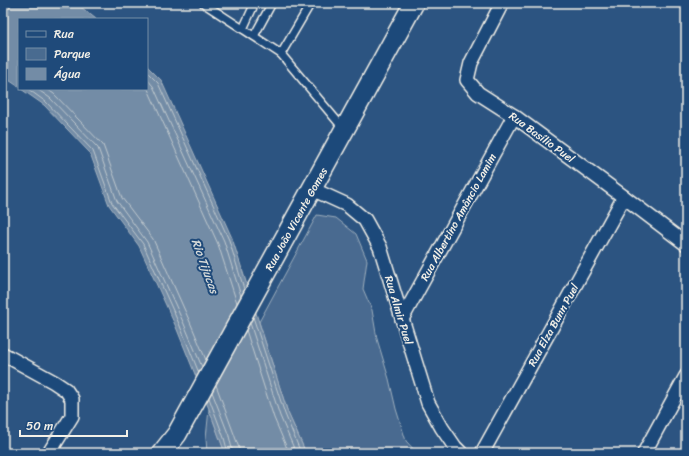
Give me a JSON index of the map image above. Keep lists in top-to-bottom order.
{
  "streets": {
    "main road": ["Rua João Vicente Gomes"],
    "street": [
      "Rua Basílio Puel",
      "Rua Albertino Amâncio Lamim",
      "Rua Almir Puel",
      "Rua Elza Bunn Puel"
    ]
  },
  "crossings": [
    ["Rua Basílio Puel", "Rua Albertino Amâncio Lamim"],
    ["Rua Basílio Puel", "Rua Elza Bunn Puel"],
    ["Rua Albertino Amâncio Lamim", "Rua Almir Puel"],
    ["Rua João Vicente Gomes", "Rua Almir Puel"]
  ],
  "water": ["Rio Tijucas"],
  "legend": ["Rua", "Parque", "Água"],
  "scale_bar": "50 m"
}
